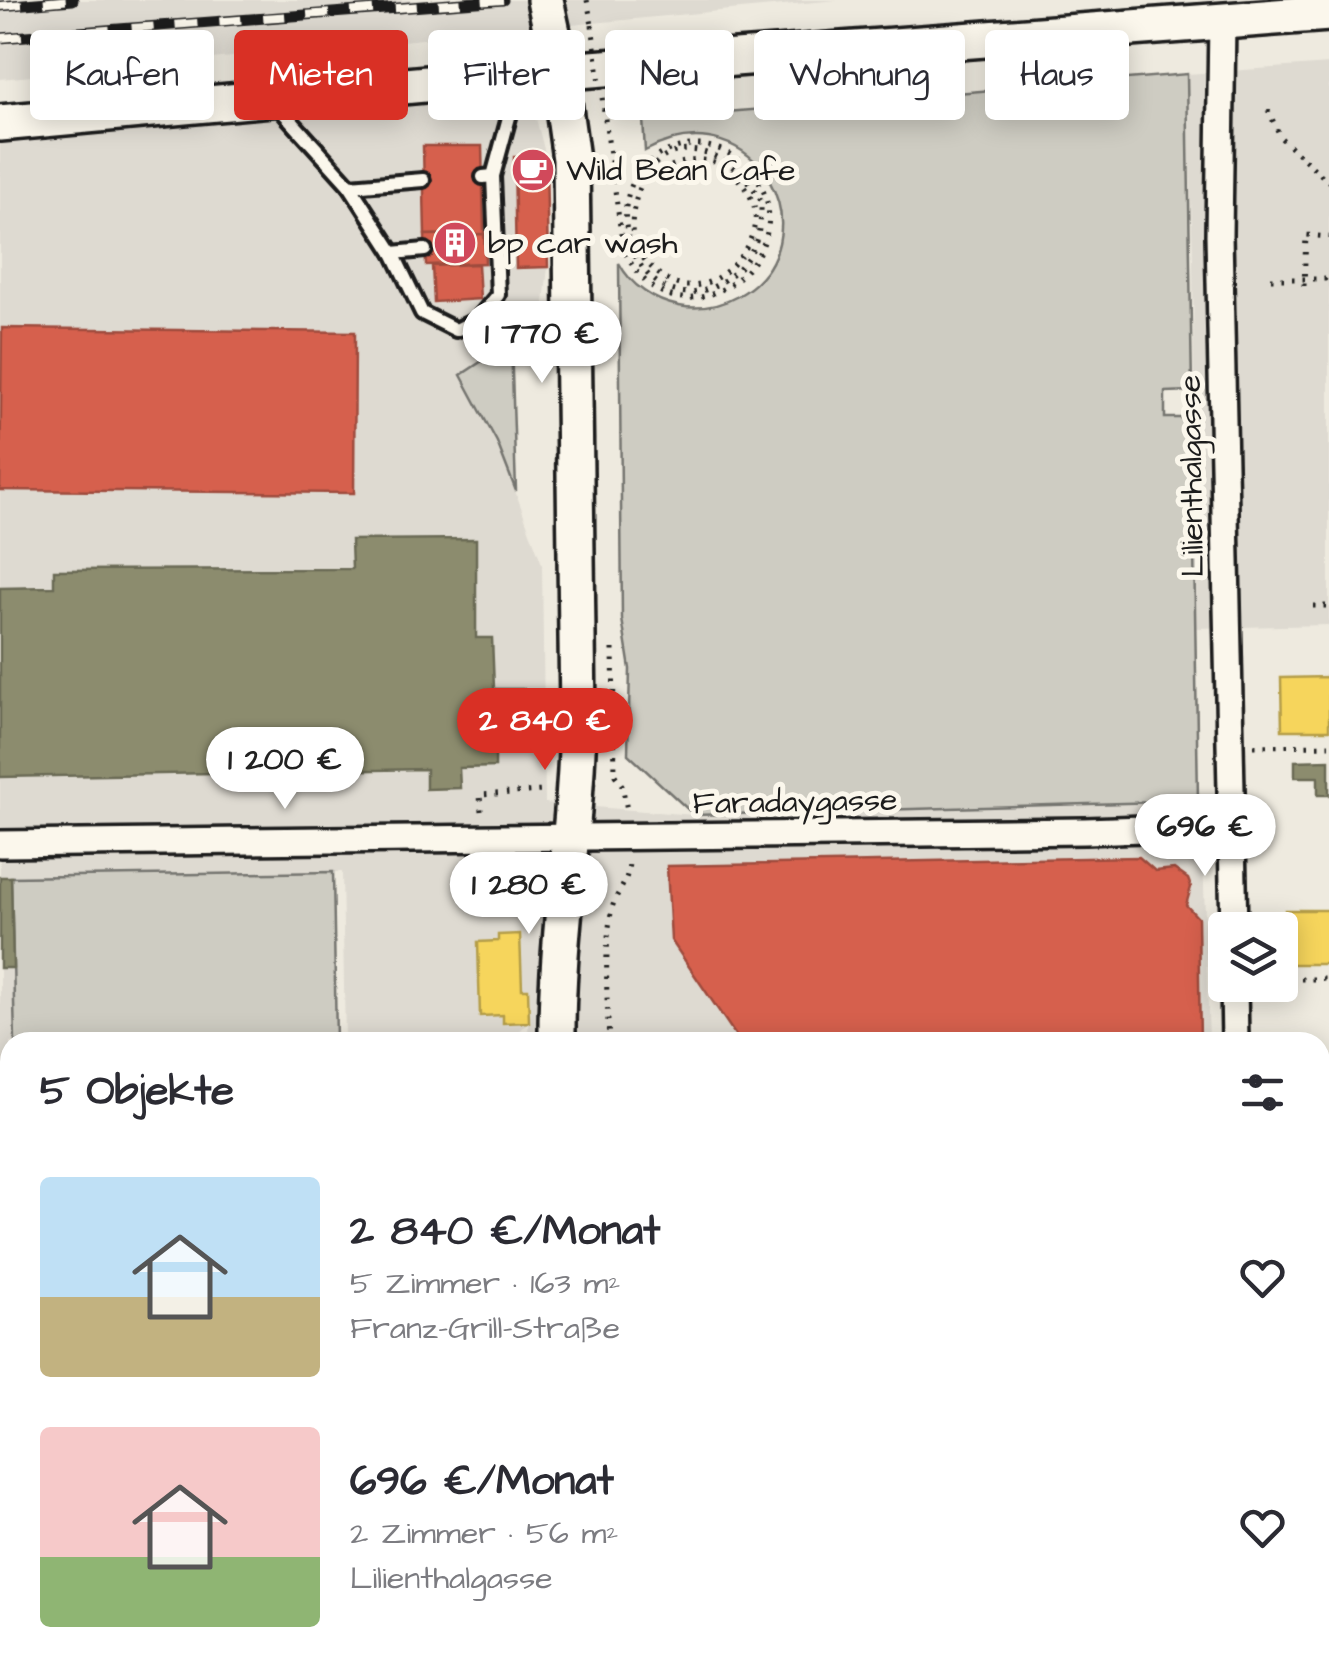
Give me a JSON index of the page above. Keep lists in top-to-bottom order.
{
  "streets": {
    "street": ["Lilienthalgasse", "Faradaygasse"]
  },
  "crossings": [
    ["Lilienthalgasse", "Faradaygasse"]
  ],
  "places": {
    "cafe": ["Wild Bean Cafe"],
    "building": ["bp car wash"]
  },
  "page": {
    "chip": [
      "Kaufen",
      "Mieten",
      "Filter",
      "Neu",
      "Wohnung",
      "Haus"
    ],
    "price": [
      "1 770 €",
      "2 840 €",
      "1 200 €",
      "696 €",
      "1 280 €"
    ],
    "heading": "5 Objekte",
    "list": [
      {
        "name": "2 840 €/Monat",
        "note": "5 Zimmer · 163 m² · Franz-Grill-Straße"
      },
      {
        "name": "696 €/Monat",
        "note": "2 Zimmer · 56 m² · Lilienthalgasse"
      }
    ]
  }
}
